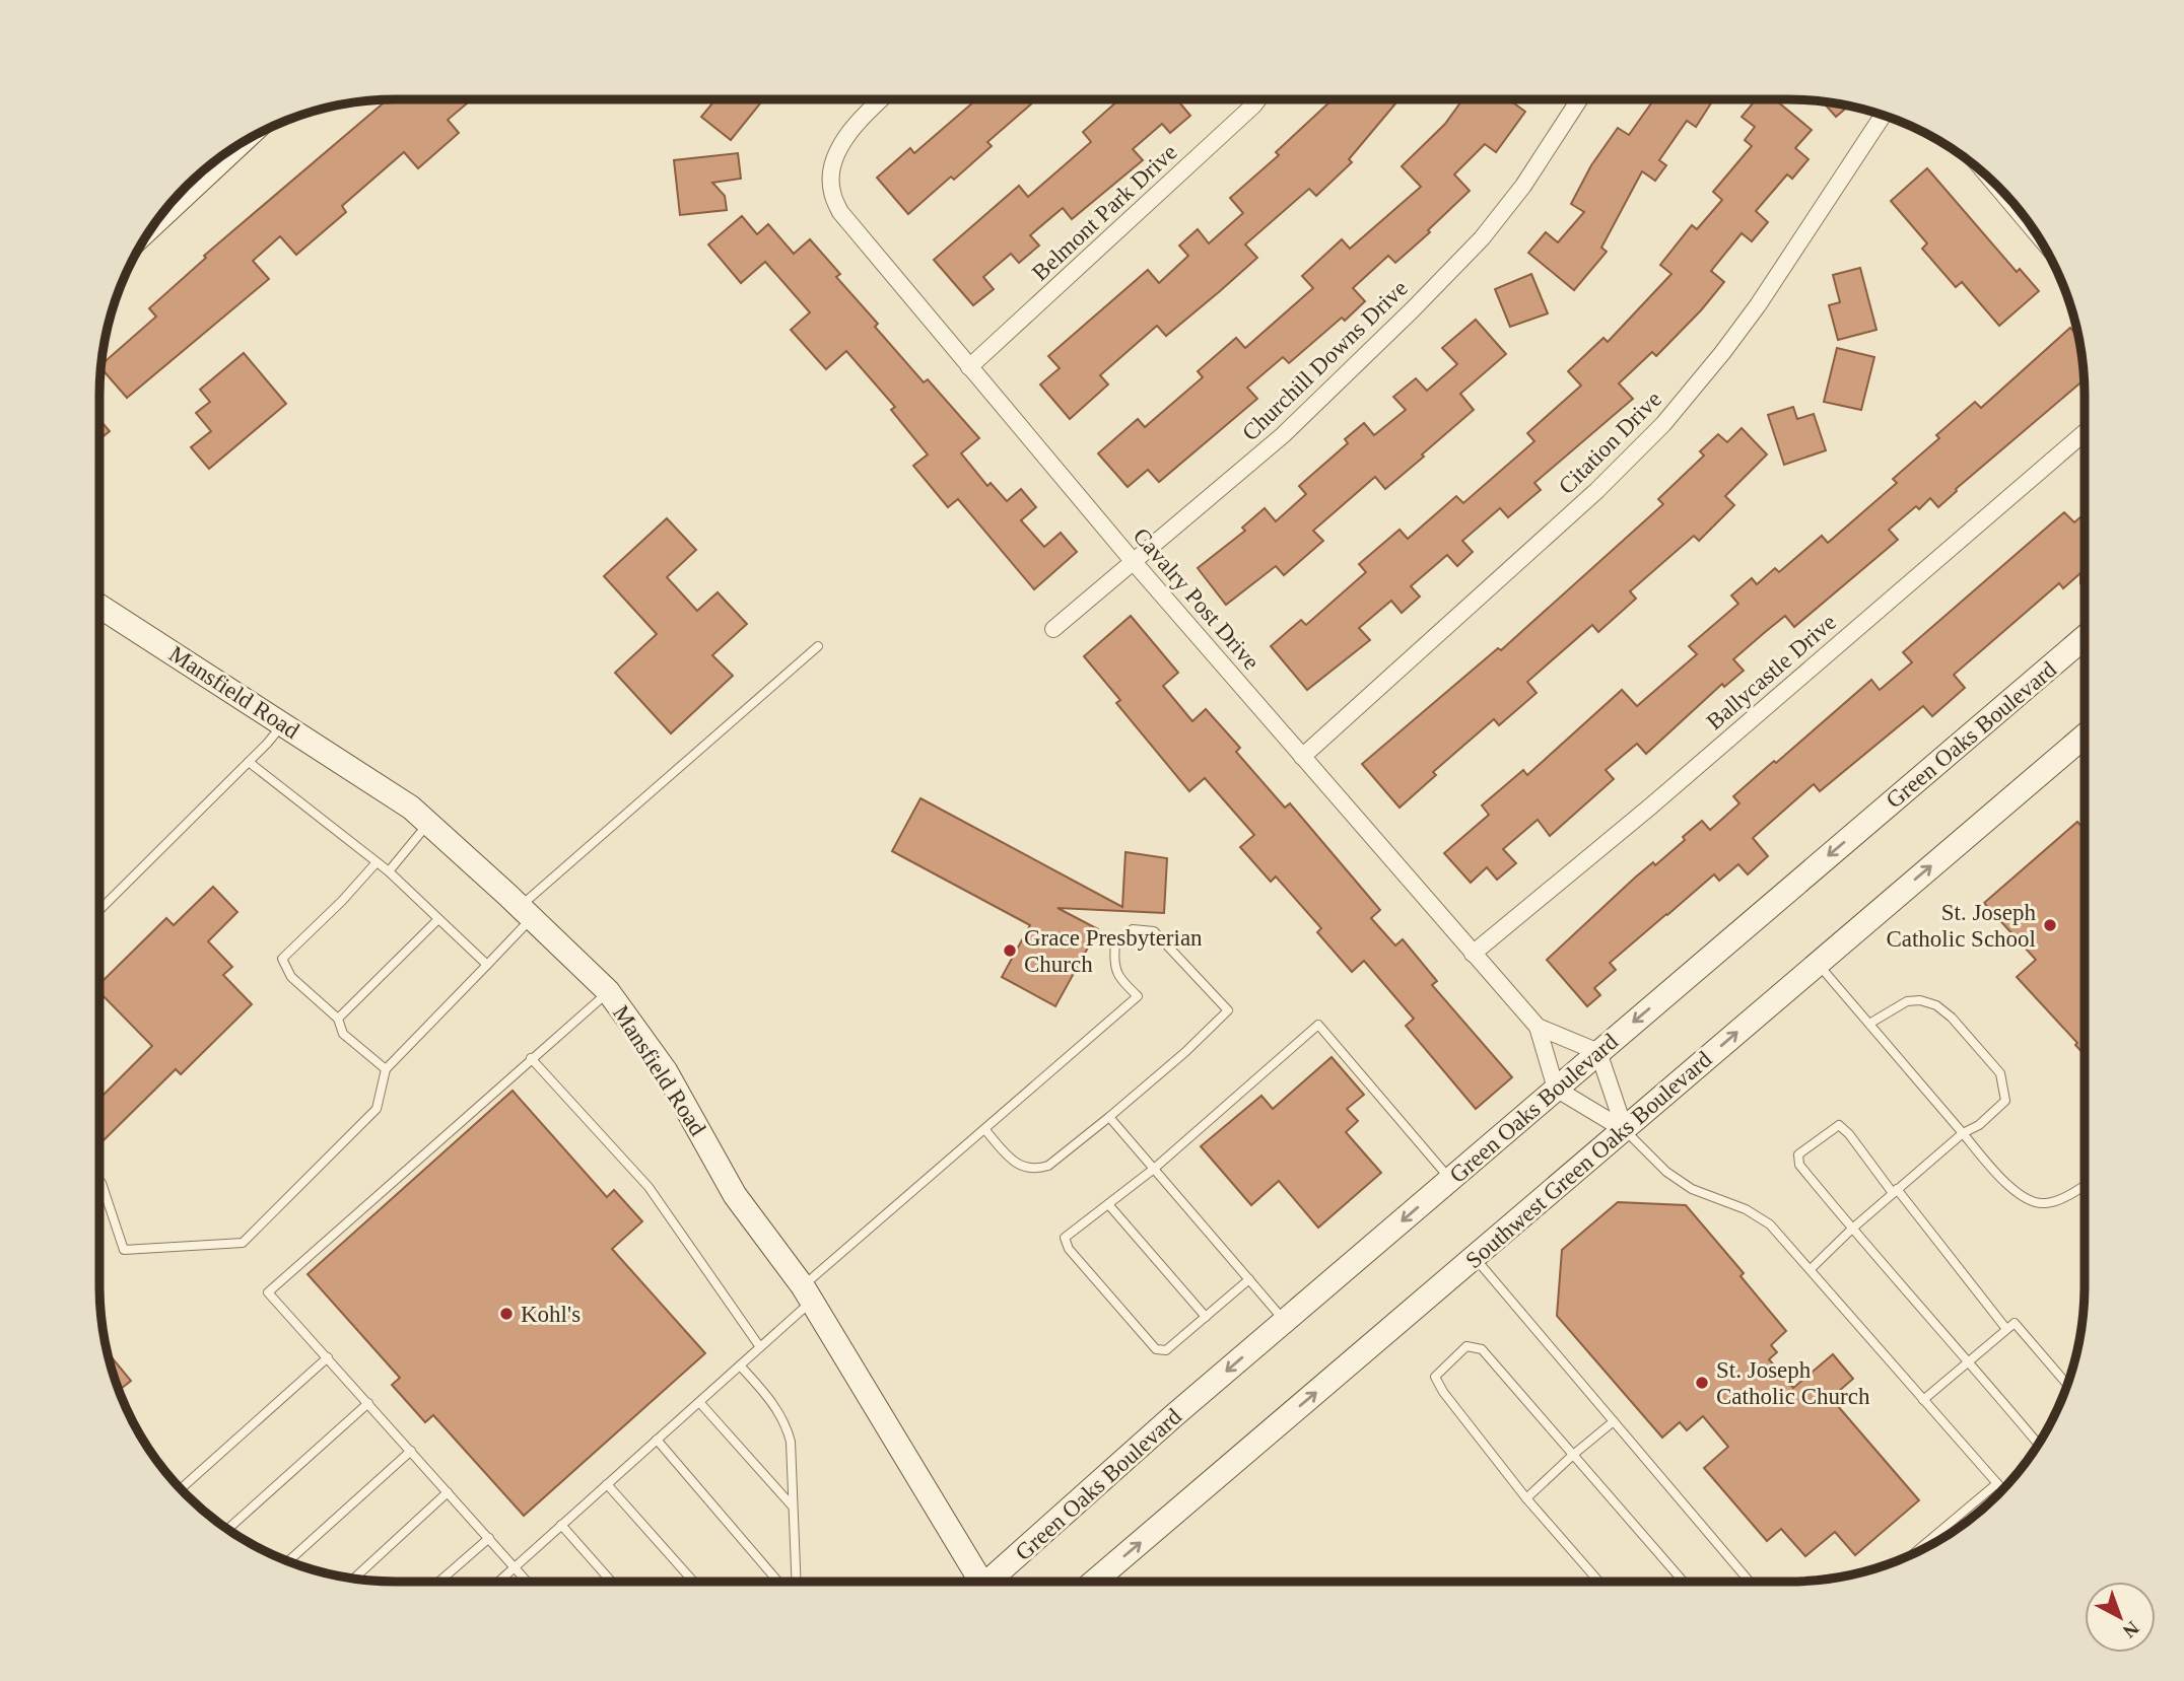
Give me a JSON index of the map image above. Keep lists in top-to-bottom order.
{
  "streets": {
    "main road": ["Mansfield Road", "Green Oaks Boulevard", "Southwest Green Oaks Boulevard"],
    "street": [
      "Belmont Park Drive",
      "Churchill Downs Drive",
      "Citation Drive",
      "Cavalry Post Drive",
      "Ballycastle Drive"
    ]
  },
  "crossings": [
    ["Belmont Park Drive", "Cavalry Post Drive"],
    ["Churchill Downs Drive", "Cavalry Post Drive"],
    ["Citation Drive", "Cavalry Post Drive"],
    ["Cavalry Post Drive", "Ballycastle Drive"],
    ["Cavalry Post Drive", "Green Oaks Boulevard"]
  ],
  "one_way": ["Green Oaks Boulevard", "Southwest Green Oaks Boulevard"],
  "places": [
    "St. Joseph Catholic School",
    "Grace Presbyterian Church",
    "Kohl's",
    "St. Joseph Catholic Church"
  ],
  "north": "bottom right"
}
